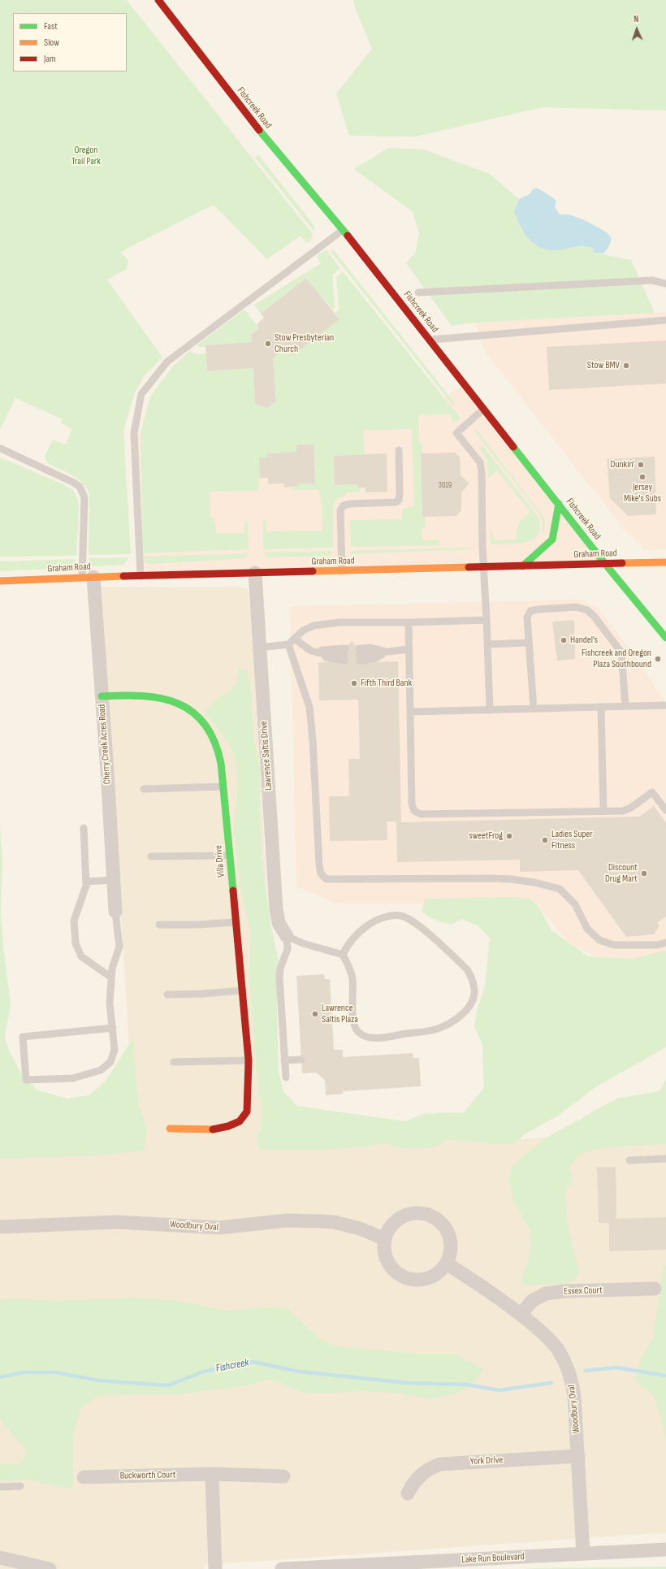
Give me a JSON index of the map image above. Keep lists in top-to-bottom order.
{
  "streets": {
    "main road": ["Fishcreek Road", "Graham Road", "Villa Drive"],
    "street": [
      "Cherry Creek Acres Road",
      "Lawrence Saltis Drive",
      "Woodbury Oval",
      "Essex Court",
      "York Drive",
      "Buckworth Court",
      "Lake Run Boulevard"
    ]
  },
  "crossings": [
    ["Fishcreek Road", "Graham Road"],
    ["Graham Road", "Cherry Creek Acres Road"],
    ["Graham Road", "Lawrence Saltis Drive"],
    ["Cherry Creek Acres Road", "Villa Drive"],
    ["Woodbury Oval", "Essex Court"],
    ["Woodbury Oval", "York Drive"],
    ["Woodbury Oval", "Lake Run Boulevard"]
  ],
  "water": ["Fishcreek"],
  "parks": ["Oregon Trail Park"],
  "places": [
    "Stow Presbyterian Church",
    "Stow BMV",
    "Dunkin'",
    "Jersey Mike's Subs",
    "Handel's",
    "Fishcreek and Oregon Plaza Southbound",
    "Fifth Third Bank",
    "sweetFrog",
    "Ladies Super Fitness",
    "Discount Drug Mart",
    "Lawrence Saltis Plaza"
  ],
  "house_numbers": ["3019"],
  "legend": ["Fast", "Slow", "Jam"],
  "north": "top"
}
